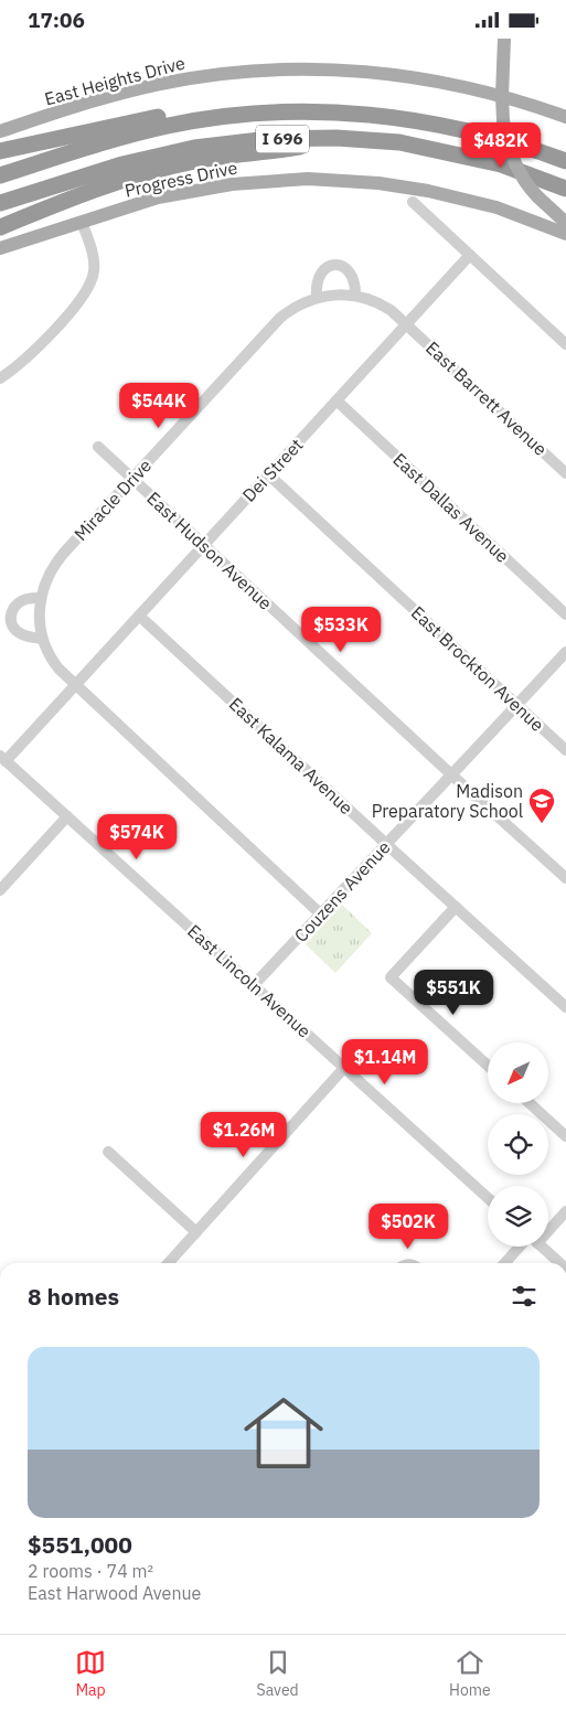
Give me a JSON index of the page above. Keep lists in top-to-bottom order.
{
  "streets": {
    "highway": ["I 696"],
    "main road": ["East Heights Drive", "Progress Drive"],
    "street": [
      "East Barrett Avenue",
      "Dei Street",
      "Miracle Drive",
      "East Dallas Avenue",
      "East Hudson Avenue",
      "East Brockton Avenue",
      "East Kalama Avenue",
      "Couzens Avenue",
      "East Lincoln Avenue"
    ]
  },
  "crossings": [
    ["East Barrett Avenue", "Dei Street"],
    ["East Barrett Avenue", "Miracle Drive"],
    ["Dei Street", "Miracle Drive"],
    ["Dei Street", "East Dallas Avenue"],
    ["Dei Street", "East Hudson Avenue"],
    ["Dei Street", "East Brockton Avenue"],
    ["Dei Street", "East Kalama Avenue"],
    ["Dei Street", "East Lincoln Avenue"],
    ["Miracle Drive", "East Hudson Avenue"],
    ["Miracle Drive", "Couzens Avenue"],
    ["East Hudson Avenue", "Couzens Avenue"],
    ["East Brockton Avenue", "Couzens Avenue"],
    ["East Kalama Avenue", "Couzens Avenue"],
    ["Couzens Avenue", "East Lincoln Avenue"]
  ],
  "places": {
    "school or university": ["Madison Preparatory School"]
  },
  "north": "bottom left",
  "page": {
    "status": "17:06",
    "price": [
      "$482K",
      "$544K",
      "$533K",
      "$574K",
      "$551K",
      "$1.14M",
      "$1.26M",
      "$502K"
    ],
    "heading": "8 homes",
    "list": [
      {
        "name": "$551,000",
        "note": "2 rooms · 74 m² · East Harwood Avenue"
      }
    ],
    "tabs": ["Map", "Saved", "Home"]
  }
}
